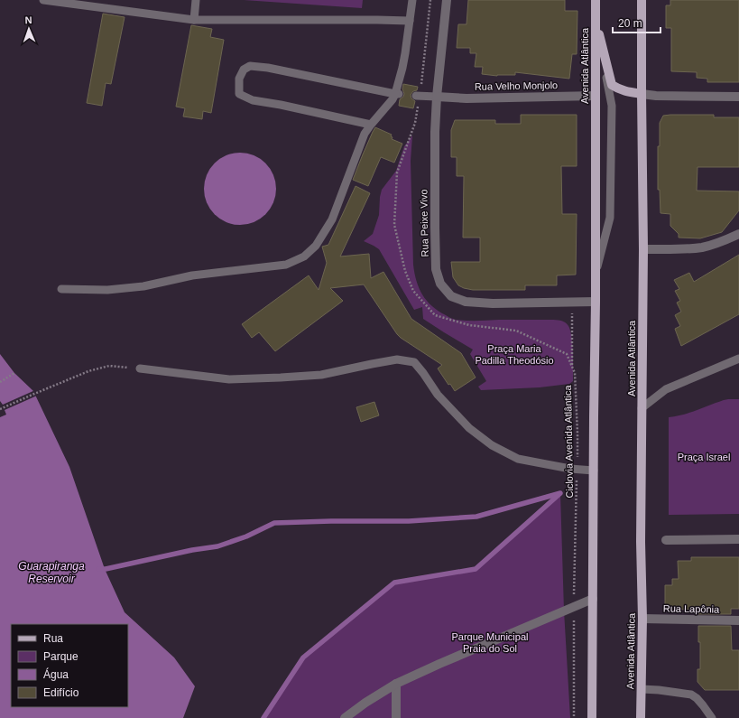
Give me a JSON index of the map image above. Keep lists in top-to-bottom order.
{
  "streets": {
    "main road": ["Avenida Atlântica"],
    "street": ["Rua Velho Monjolo", "Rua Peixe Vivo", "Rua Lapônia"],
    "path": ["Ciclovia Avenida Atlântica"]
  },
  "crossings": [
    ["Avenida Atlântica", "Rua Velho Monjolo"],
    ["Avenida Atlântica", "Rua Peixe Vivo"],
    ["Avenida Atlântica", "Rua Lapônia"],
    ["Rua Velho Monjolo", "Rua Peixe Vivo"]
  ],
  "water": ["Guarapiranga Reservoir"],
  "parks": ["Praça Maria Padilla Theodósio", "Praça Israel", "Parque Municipal Praia do Sol"],
  "legend": [
    "Rua",
    "Parque",
    "Água",
    "Edifício"
  ],
  "scale_bar": "20 m",
  "north": "top"
}
